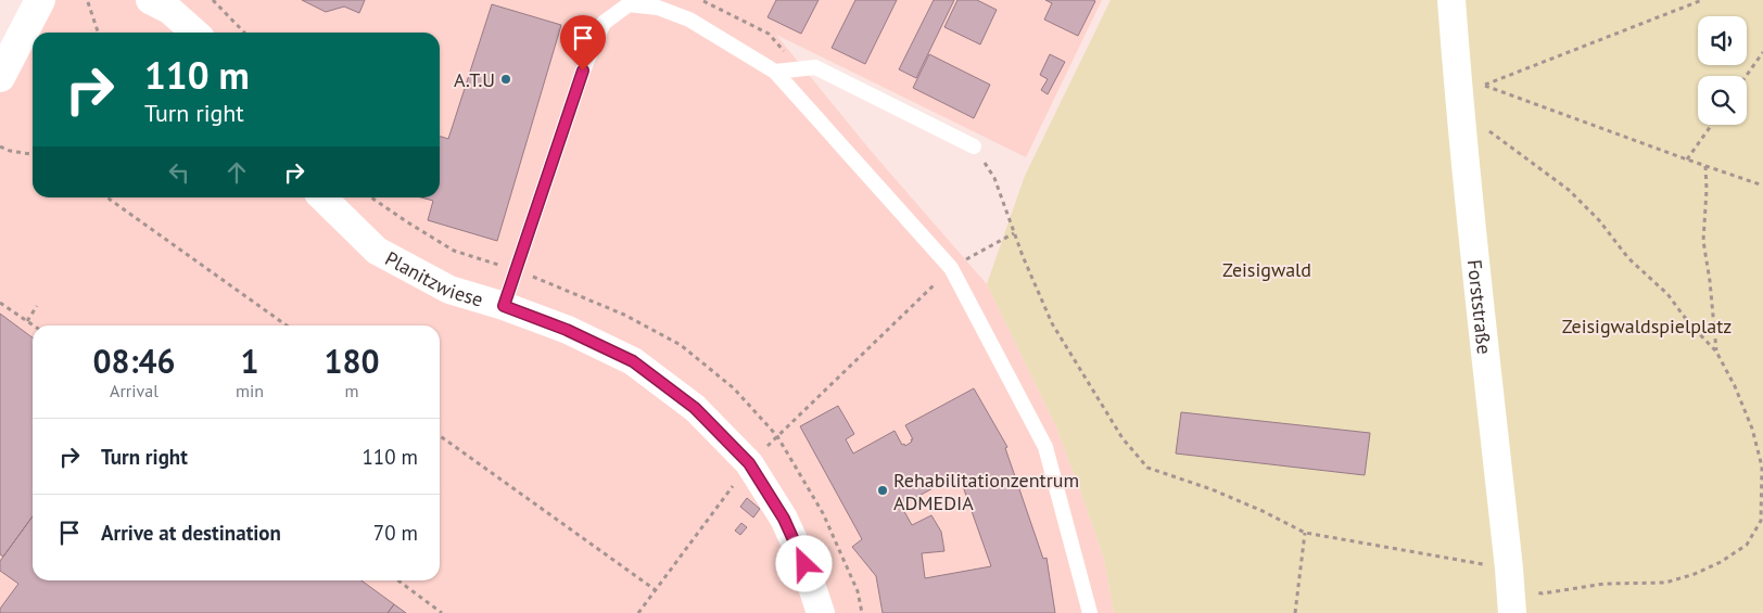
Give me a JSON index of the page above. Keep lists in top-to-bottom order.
{
  "streets": {
    "street": ["Planitzwiese", "Forststraße"]
  },
  "parks": ["Zeisigwald", "Zeisigwaldspielplatz"],
  "places": ["A.T.U", "Rehabilitationzentrum ADMEDIA"],
  "page": {
    "turn": ["110 m", "Turn right"],
    "eta": [
      "08:46",
      "Arrival",
      "1",
      "min",
      "180",
      "m"
    ],
    "list": [
      {
        "name": "Turn right",
        "value": "110 m"
      },
      {
        "name": "Arrive at destination",
        "value": "70 m"
      }
    ]
  }
}
